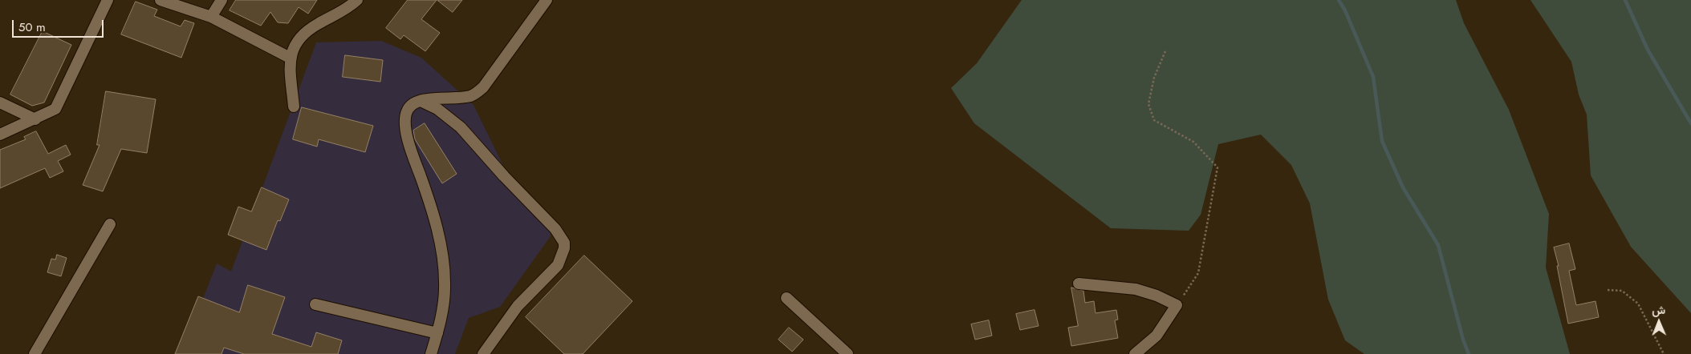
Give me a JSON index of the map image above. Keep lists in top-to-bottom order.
{
  "scale_bar": "50 m",
  "north": "top"
}
